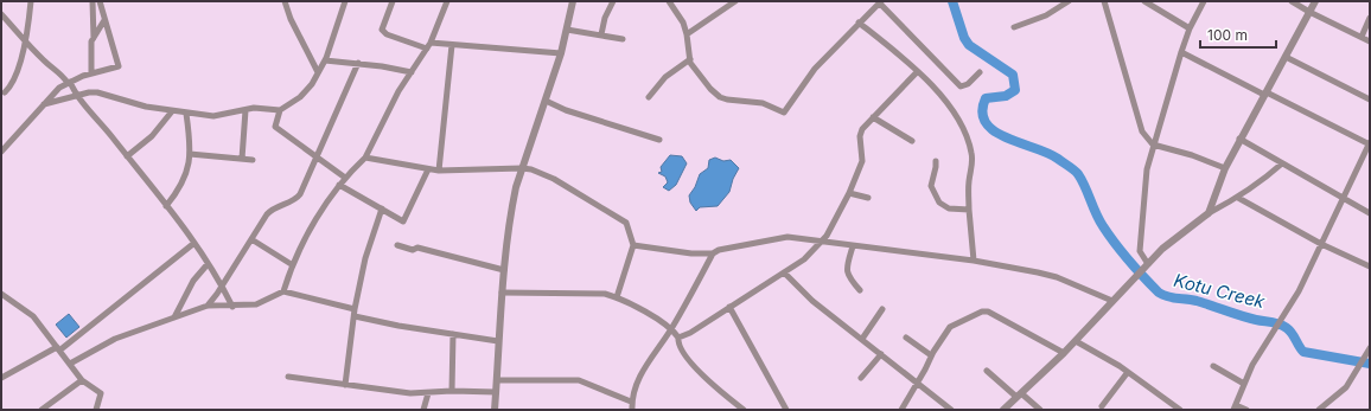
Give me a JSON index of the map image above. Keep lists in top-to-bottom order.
{
  "water": ["Kotu Creek"],
  "scale_bar": "100 m"
}
